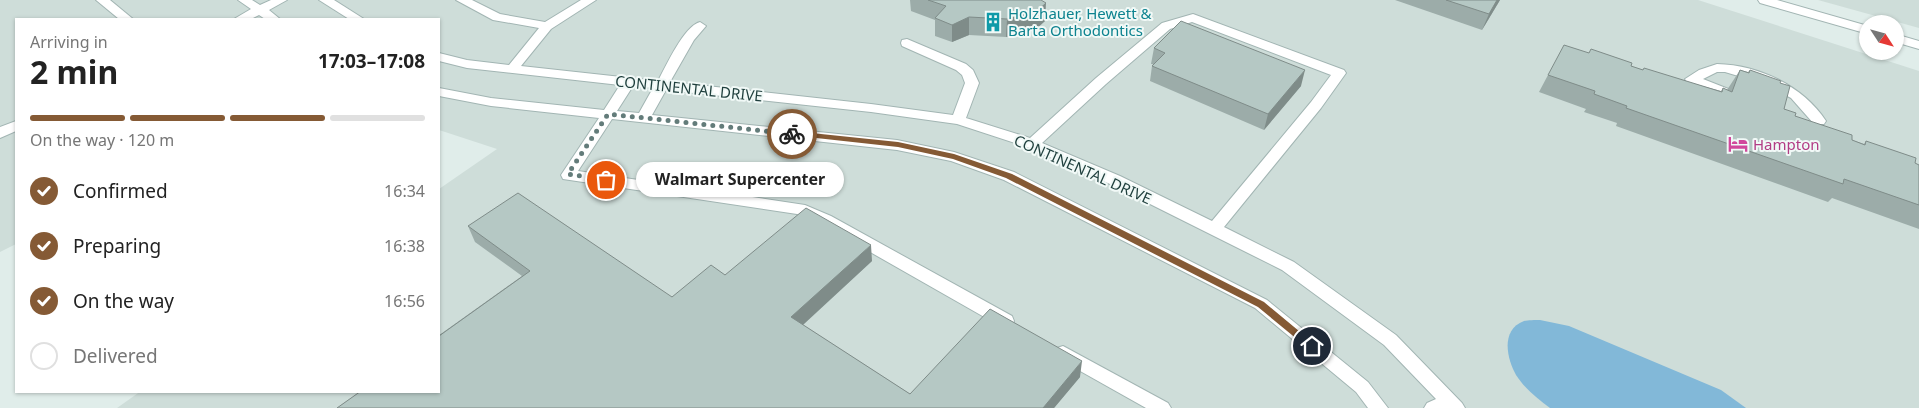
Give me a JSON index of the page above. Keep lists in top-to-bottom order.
{
  "streets": {
    "street": ["CONTINENTAL DRIVE"]
  },
  "places": {
    "building": ["Holzhauer, Hewett & Barta Orthodontics"],
    "hotel": ["Hampton"],
    "other": ["Walmart Supercenter"]
  },
  "north": "bottom right",
  "page": {
    "heading": ["2 min", "Arriving in", "17:03–17:08"],
    "bar": "On the way · 120 m",
    "bubble": "Walmart Supercenter",
    "list": [
      ["Confirmed", "16:34"],
      ["Preparing", "16:38"],
      ["On the way", "16:56"],
      "Delivered"
    ]
  }
}
